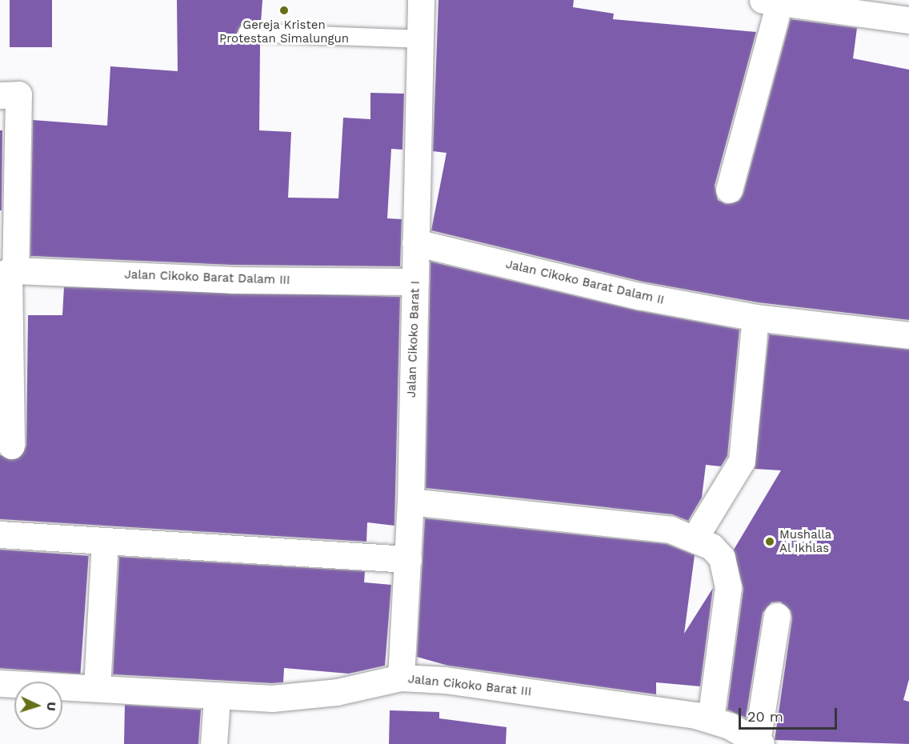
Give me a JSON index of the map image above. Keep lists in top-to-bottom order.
{
  "streets": {
    "street": [
      "Jalan Cikoko Barat Dalam III",
      "Jalan Cikoko Barat Dalam II",
      "Jalan Cikoko Barat I",
      "Jalan Cikoko Barat III"
    ]
  },
  "crossings": [
    ["Jalan Cikoko Barat Dalam III", "Jalan Cikoko Barat I"],
    ["Jalan Cikoko Barat Dalam II", "Jalan Cikoko Barat I"],
    ["Jalan Cikoko Barat I", "Jalan Cikoko Barat III"]
  ],
  "places": ["Gereja Kristen Protestan Simalungun", "Mushalla Al Ikhlas"],
  "scale_bar": "20 m",
  "north": "right"
}
